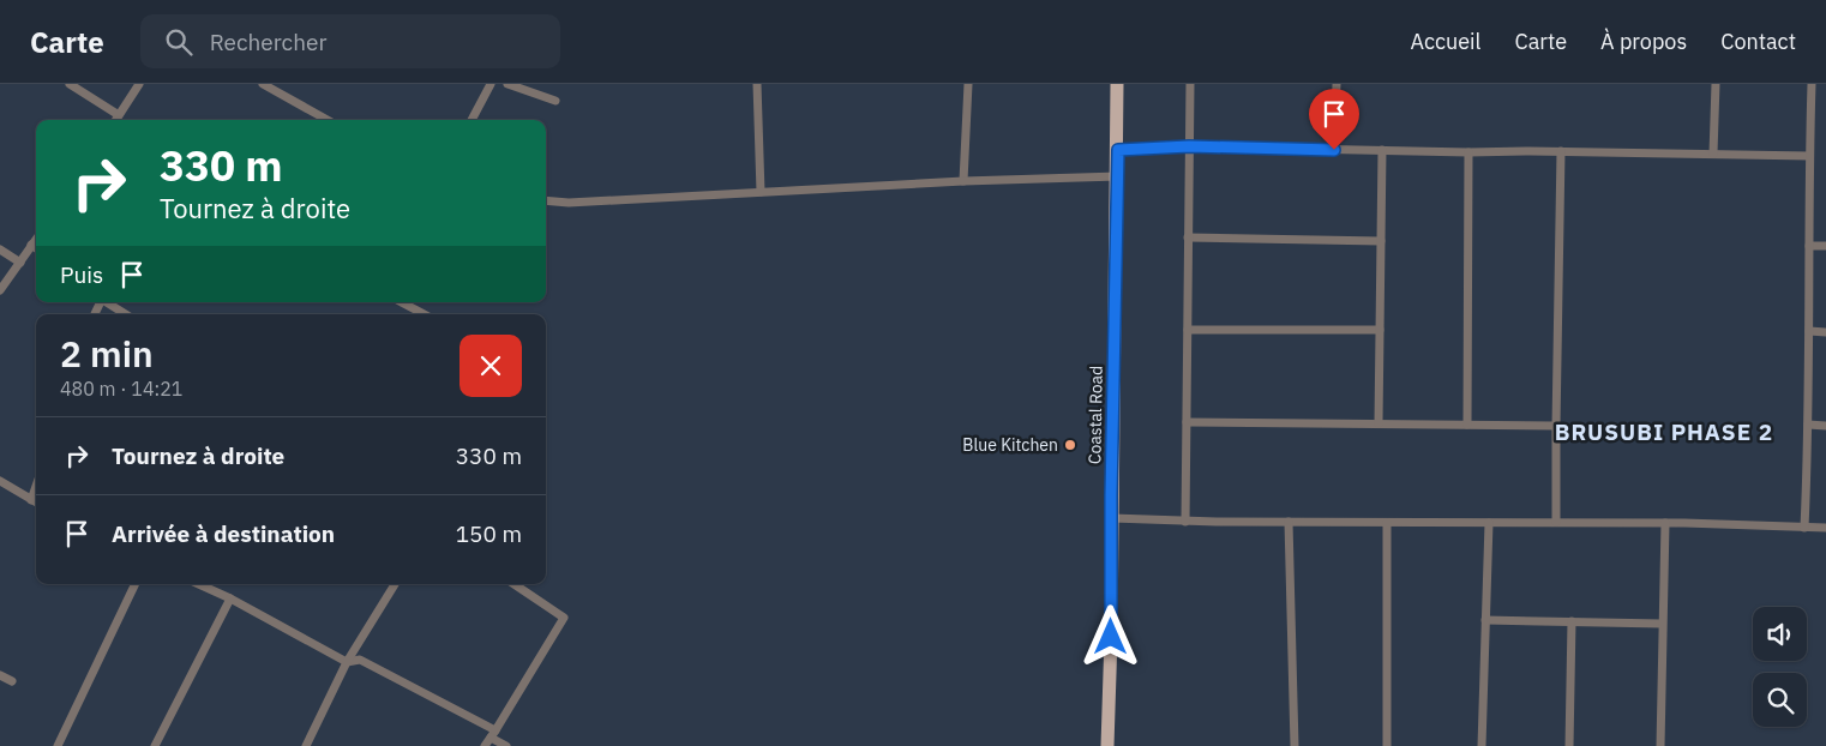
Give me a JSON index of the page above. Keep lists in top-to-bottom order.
{
  "streets": {
    "main road": ["Coastal Road"]
  },
  "districts": ["BRUSUBI PHASE 2"],
  "places": ["Blue Kitchen"],
  "page": {
    "header": "Carte",
    "search": "Rechercher",
    "nav": [
      "Accueil",
      "Carte",
      "À propos",
      "Contact"
    ],
    "turn": ["330 m", "Tournez à droite"],
    "then": "Puis",
    "heading": ["2 min", "480 m · 14:21"],
    "list": [
      {
        "name": "Tournez à droite",
        "value": "330 m"
      },
      {
        "name": "Arrivée à destination",
        "value": "150 m"
      }
    ]
  }
}
